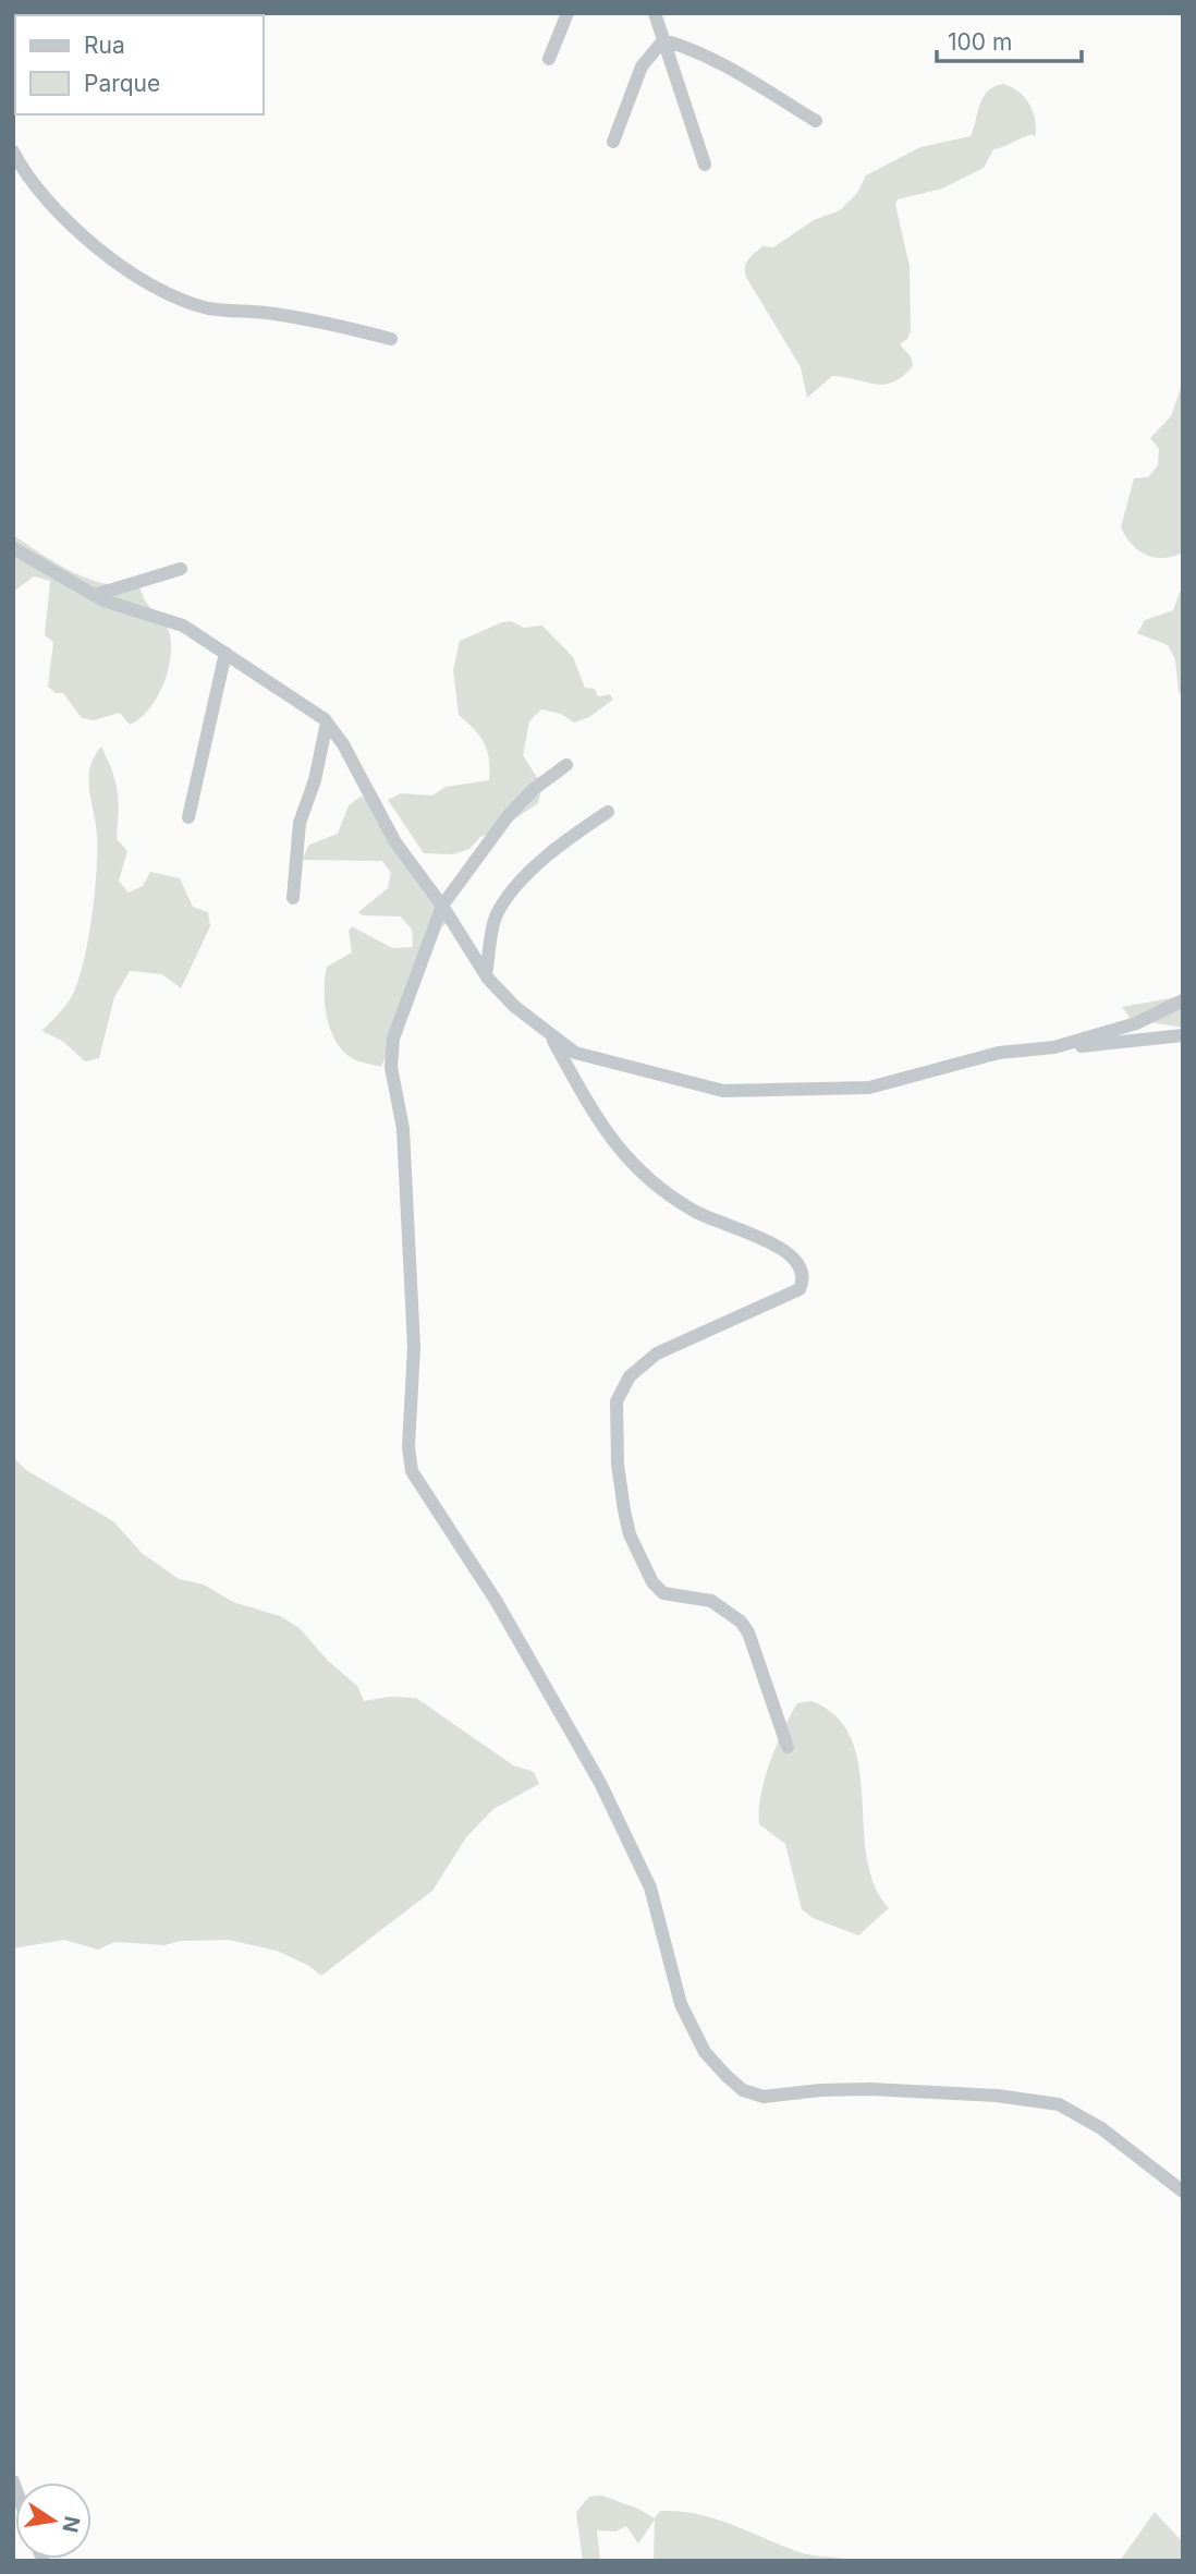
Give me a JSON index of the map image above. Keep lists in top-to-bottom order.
{
  "legend": ["Rua", "Parque"],
  "scale_bar": "100 m",
  "north": "right"
}
